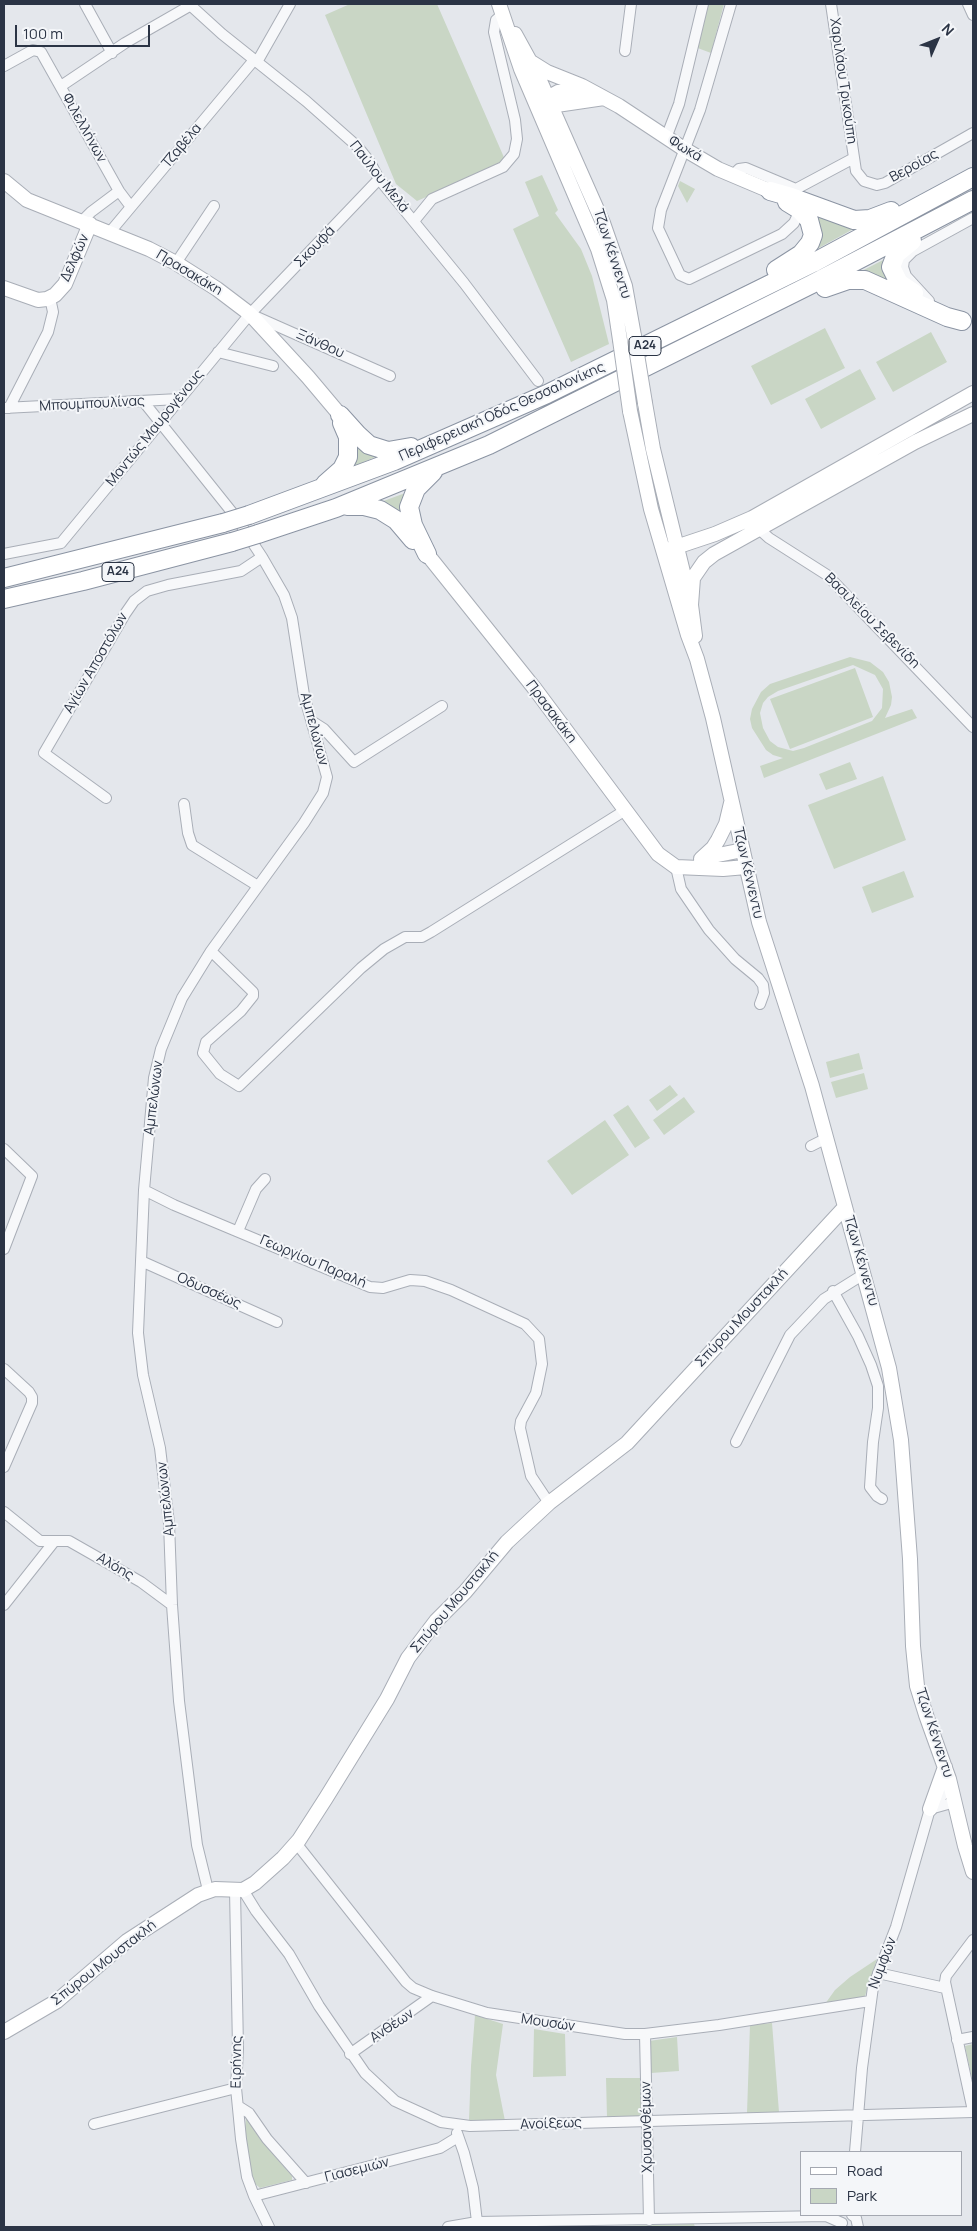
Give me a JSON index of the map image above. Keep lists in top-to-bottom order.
{
  "streets": {
    "highway": ["Α24", "Περιφερειακή Οδός Θεσσαλονίκης"],
    "main road": [
      "Φωκά",
      "Τζων Κέννεντυ",
      "Δελφών",
      "Πρασακάκη",
      "Σπύρου Μουστακλή"
    ],
    "street": [
      "Χαριλάου Τρικούπη",
      "Φιλελλήνων",
      "Τζαβέλα",
      "Βεροίας",
      "Παύλου Μελά",
      "Σκουφά",
      "Ξάνθου",
      "Μπουμπουλίνας",
      "Μαντώς Μαυρογένους",
      "Βασιλείου Σεβενίδη",
      "Αγίων Αποστόλων",
      "Αμπελώνων",
      "Γεωργίου Παραλή",
      "Οδυσσέως",
      "Αλόης",
      "Νυμφών",
      "Μουσών",
      "Ανθέων",
      "Ειρήνης",
      "Ανοίξεως",
      "Χρυσανθέμων",
      "Γιασεμιών"
    ]
  },
  "crossings": [
    ["Χαριλάου Τρικούπη", "Βεροίας"],
    ["Φιλελλήνων", "Τζαβέλα"],
    ["Τζαβέλα", "Παύλου Μελά"],
    ["Τζαβέλα", "Πρασακάκη"],
    ["Φωκά", "Τζων Κέννεντυ"],
    ["Παύλου Μελά", "Σκουφά"],
    ["Σκουφά", "Πρασακάκη"],
    ["Σκουφά", "Ξάνθου"],
    ["Σκουφά", "Μαντώς Μαυρογένους"],
    ["Τζων Κέννεντυ", "Σπύρου Μουστακλή"],
    ["Δελφών", "Πρασακάκη"],
    ["Πρασακάκη", "Ξάνθου"],
    ["Πρασακάκη", "Μαντώς Μαυρογένους"],
    ["Ξάνθου", "Μαντώς Μαυρογένους"],
    ["Μπουμπουλίνας", "Μαντώς Μαυρογένους"],
    ["Μπουμπουλίνας", "Αμπελώνων"],
    ["Μαντώς Μαυρογένους", "Αμπελώνων"],
    ["Αγίων Αποστόλων", "Αμπελώνων"],
    ["Αμπελώνων", "Γεωργίου Παραλή"],
    ["Αμπελώνων", "Οδυσσέως"],
    ["Αμπελώνων", "Σπύρου Μουστακλή"],
    ["Αμπελώνων", "Αλόης"],
    ["Γεωργίου Παραλή", "Σπύρου Μουστακλή"],
    ["Σπύρου Μουστακλή", "Μουσών"],
    ["Σπύρου Μουστακλή", "Ειρήνης"],
    ["Σπύρου Μουστακλή", "Ανοίξεως"],
    ["Νυμφών", "Μουσών"],
    ["Νυμφών", "Ανοίξεως"],
    ["Μουσών", "Ανθέων"],
    ["Μουσών", "Χρυσανθέμων"],
    ["Ανθέων", "Ανοίξεως"],
    ["Ειρήνης", "Ανοίξεως"],
    ["Ειρήνης", "Γιασεμιών"],
    ["Ανοίξεως", "Χρυσανθέμων"]
  ],
  "legend": ["Road", "Park"],
  "scale_bar": "100 m",
  "north": "top right"
}
